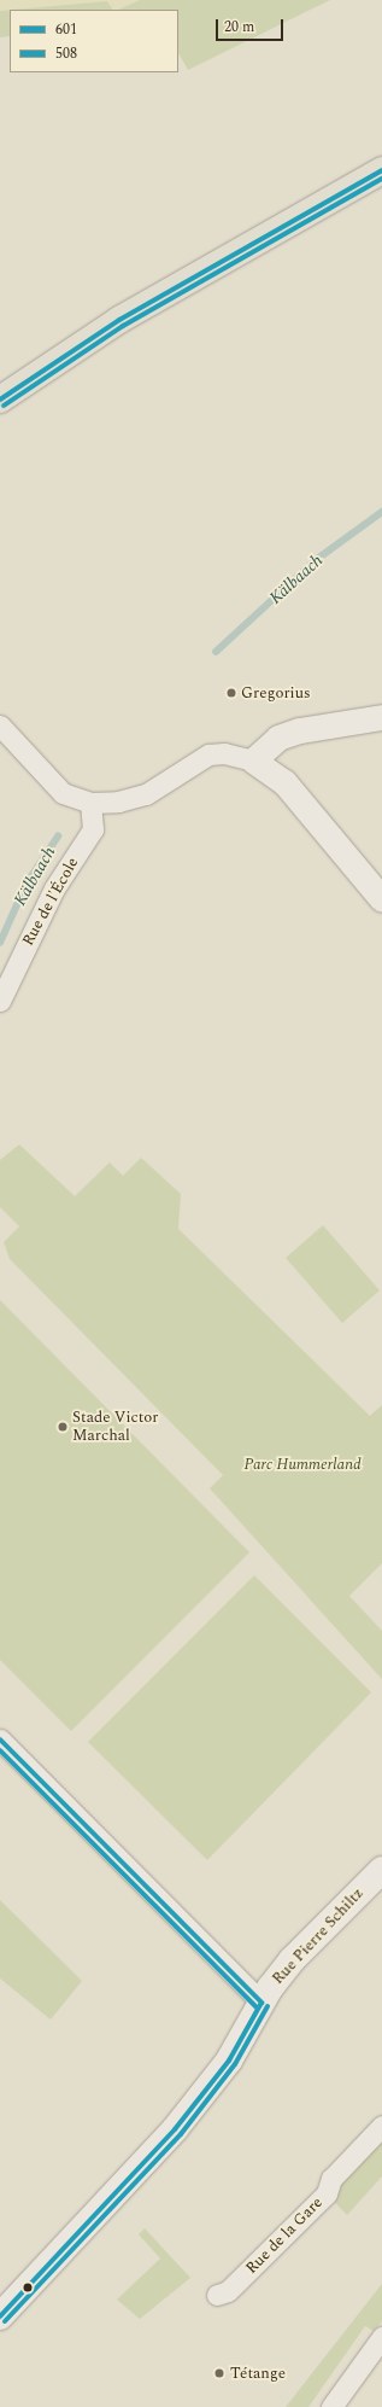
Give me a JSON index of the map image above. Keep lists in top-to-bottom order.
{
  "streets": {
    "main road": ["Rue Pierre Schiltz"],
    "street": ["Rue de l'École", "Rue de la Gare"]
  },
  "water": ["Kälbaach"],
  "parks": ["Parc Hummerland"],
  "places": ["Gregorius", "Stade Victor Marchal", "Tétange"],
  "lines": ["transit line 601", "transit line 508"],
  "legend": ["601", "508"],
  "scale_bar": "20 m"
}
